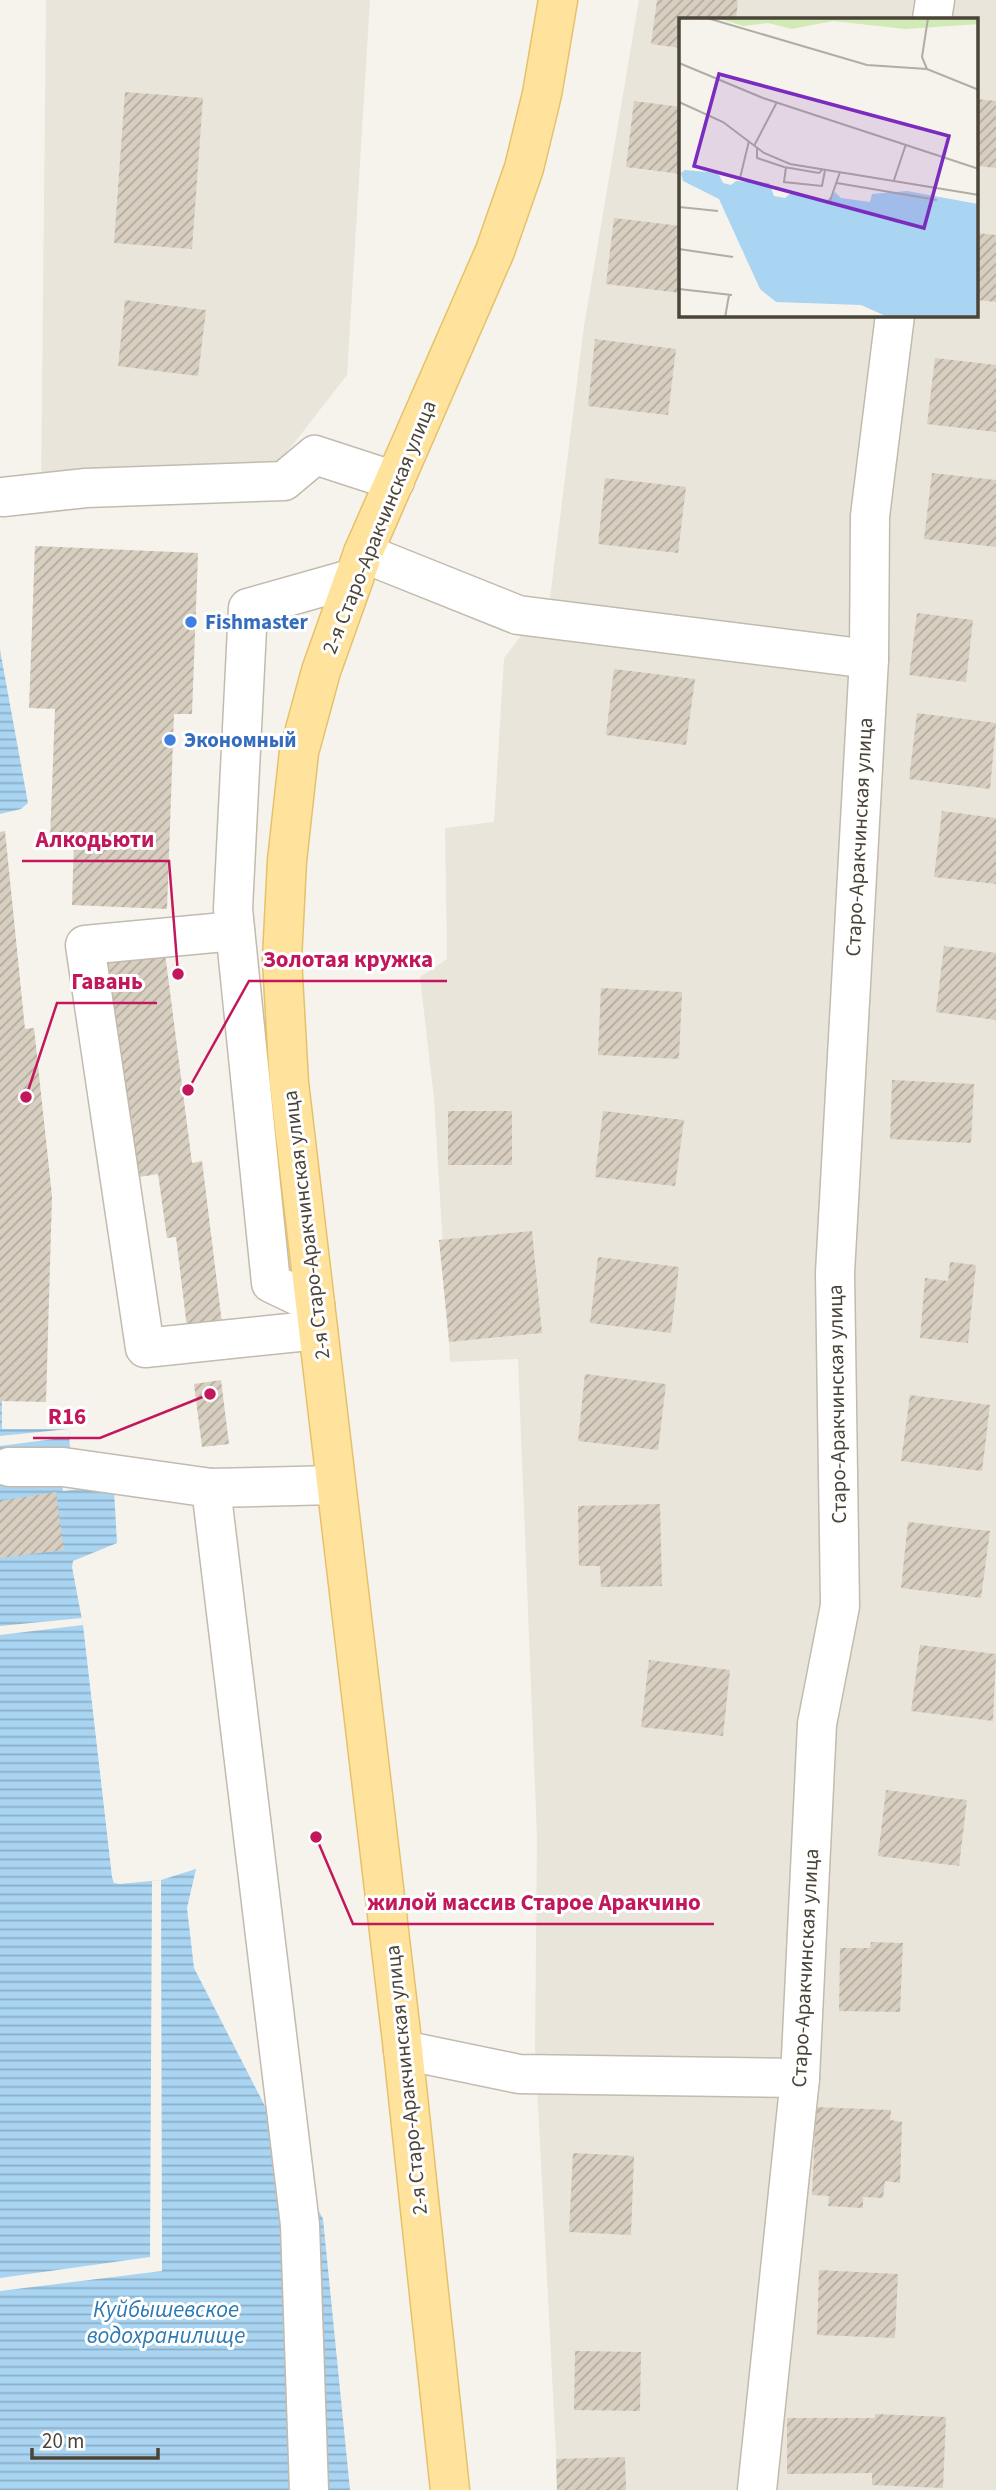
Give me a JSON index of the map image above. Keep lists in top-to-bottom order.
{
  "streets": {
    "main road": ["2-я Старо-Аракчинская улица"],
    "street": ["Старо-Аракчинская улица"]
  },
  "water": ["Куйбышевское водохранилище"],
  "places": [
    "Fishmaster",
    "Экономный",
    "Алкодьюти",
    "Золотая кружка",
    "Гавань",
    "R16",
    "жилой массив Старое Аракчино"
  ],
  "scale_bar": "20 m"
}
